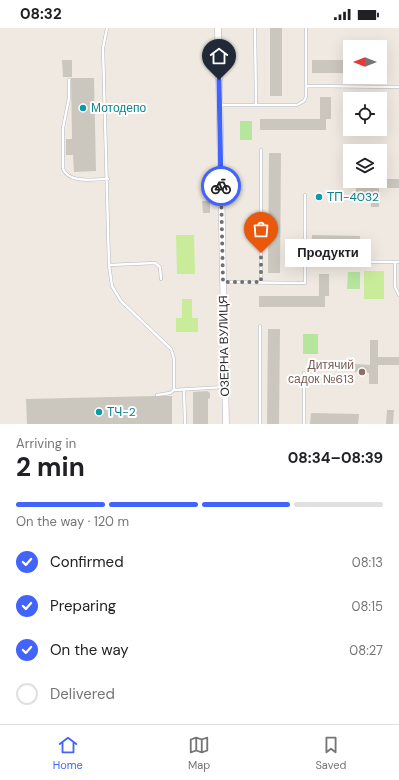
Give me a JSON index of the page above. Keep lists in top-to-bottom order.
{
  "streets": {
    "street": ["ОЗЕРНА ВУЛИЦЯ"]
  },
  "places": [
    "Мотодепо",
    "ТП-4032",
    "Продукти",
    "Дитячий садок №613",
    "ТЧ-2"
  ],
  "north": "left",
  "page": {
    "status": "08:32",
    "bubble": "Продукти",
    "heading": ["2 min", "Arriving in", "08:34–08:39"],
    "bar": "On the way · 120 m",
    "list": [
      ["Confirmed", "08:13"],
      ["Preparing", "08:15"],
      ["On the way", "08:27"],
      "Delivered"
    ],
    "tabs": ["Home", "Map", "Saved"]
  }
}
